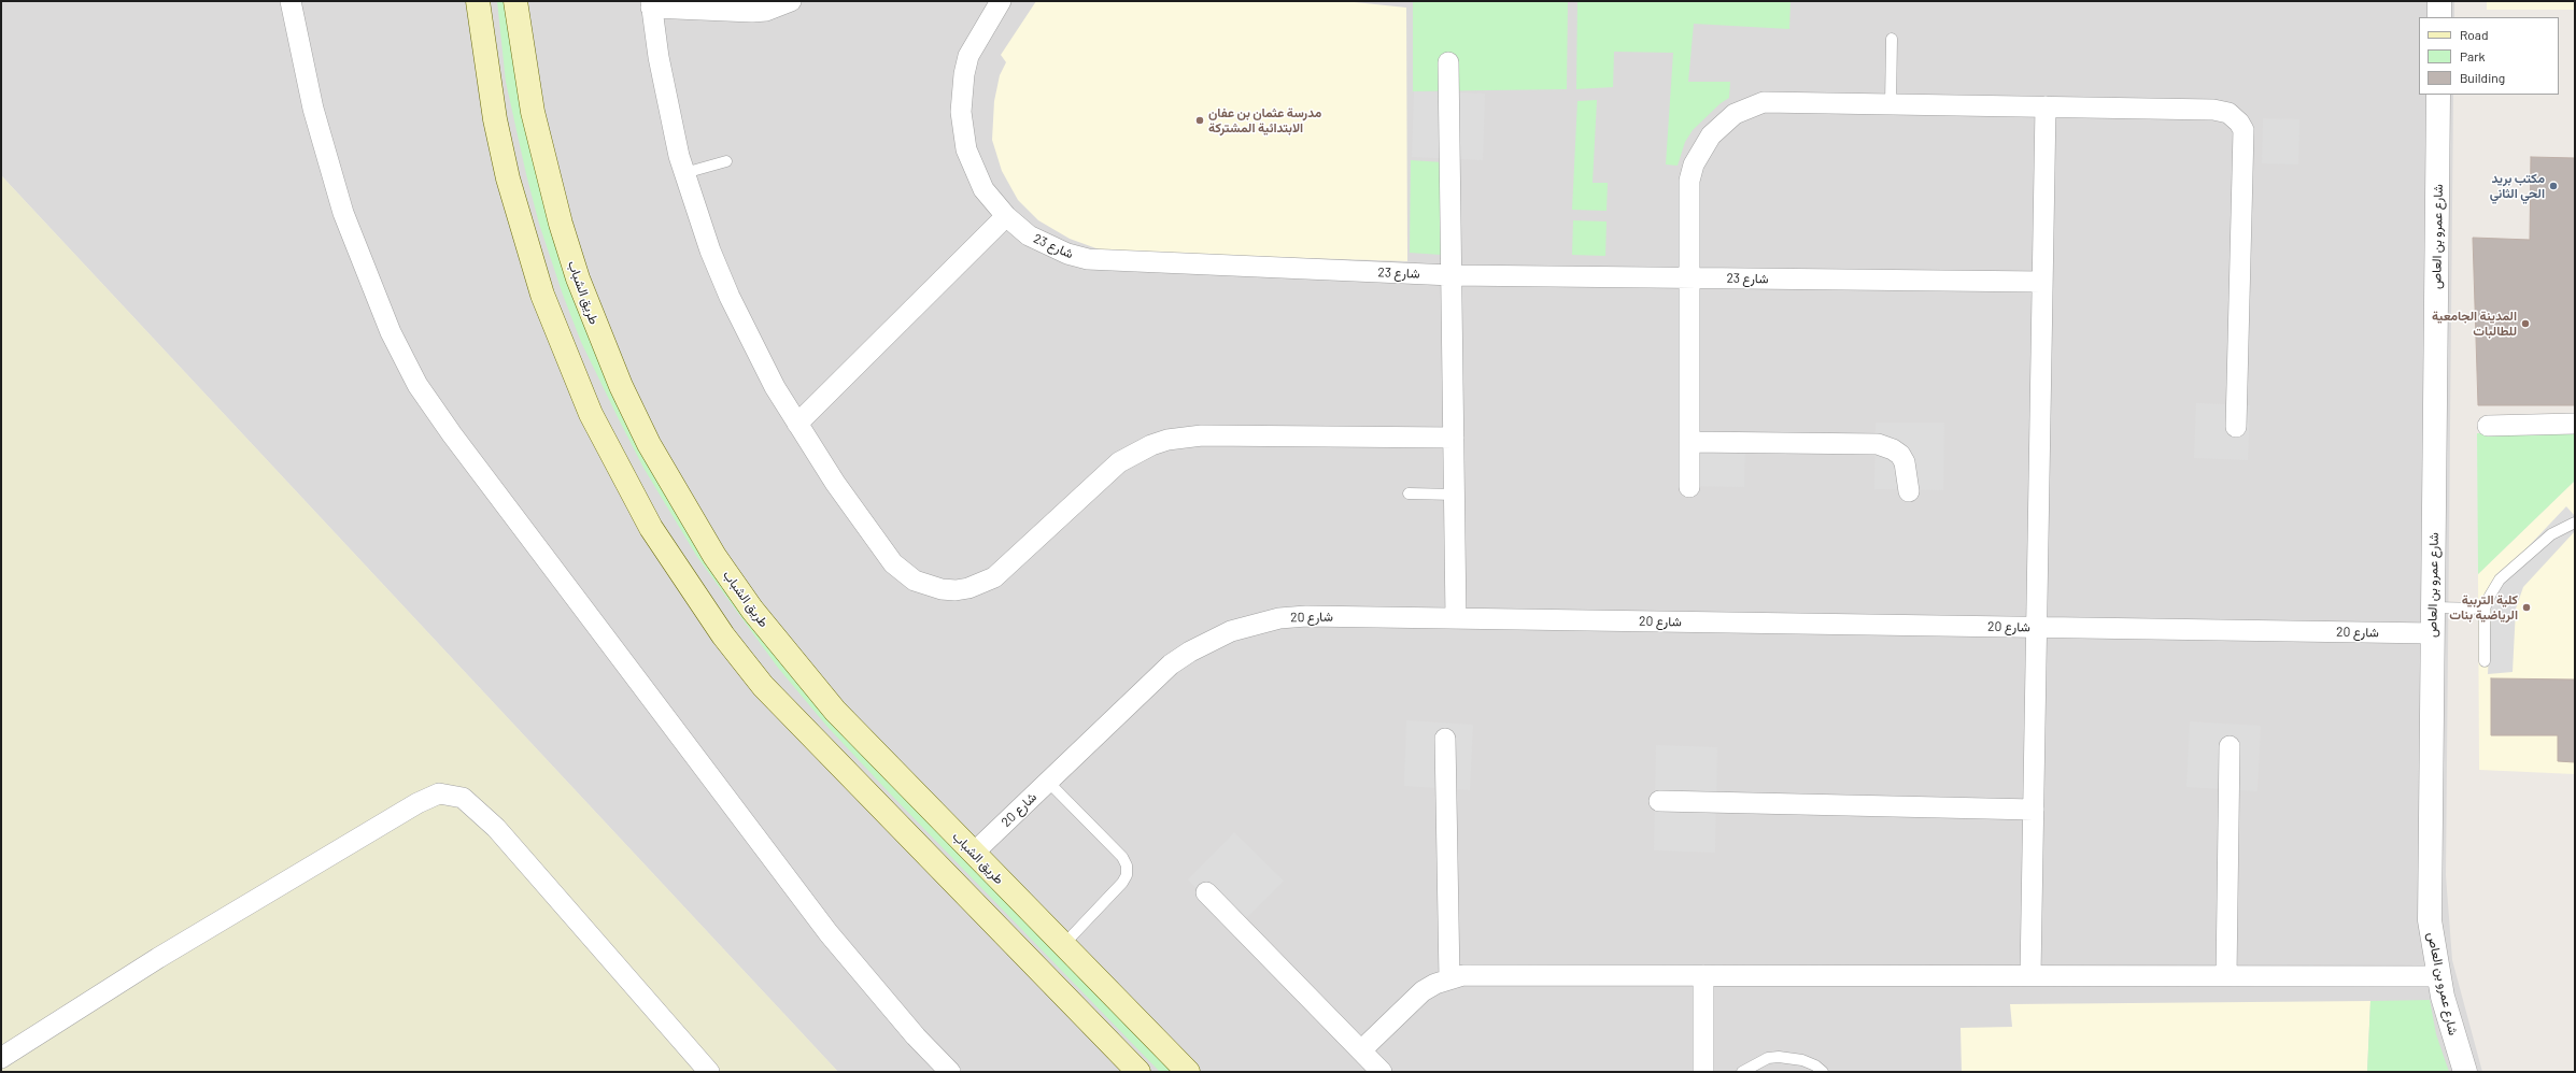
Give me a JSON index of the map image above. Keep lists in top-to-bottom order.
{
  "streets": {
    "main road": ["طريق الشباب"],
    "street": ["شارع عمرو بن العاص", "شارع 23", "شارع 20"]
  },
  "crossings": [
    ["شارع عمرو بن العاص", "شارع 20"],
    ["طريق الشباب", "شارع 20"]
  ],
  "places": [
    "مدرسة عثمان بن عفان الابتدائية المشتركة",
    "مكتب بريد الحي الثاني",
    "المدينة الجامعية للطالبات",
    "كلية التربية الرياضية بنات"
  ],
  "legend": ["Road", "Park", "Building"]
}
